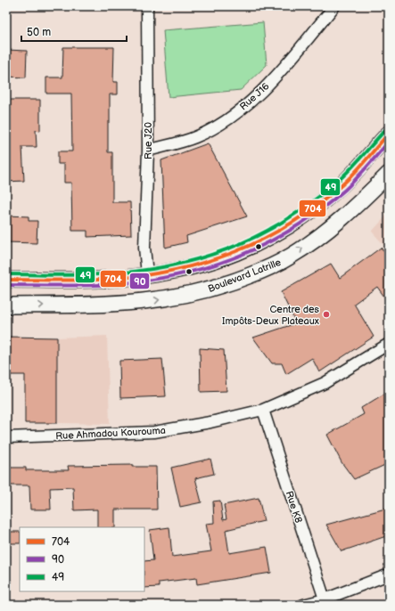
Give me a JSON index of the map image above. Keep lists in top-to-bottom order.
{
  "streets": {
    "main road": ["Boulevard Latrille"],
    "street": [
      "Rue J16",
      "Rue J20",
      "Rue Ahmadou Kourouma",
      "Rue K8"
    ]
  },
  "crossings": [
    ["Rue J16", "Rue J20"],
    ["Rue Ahmadou Kourouma", "Rue K8"]
  ],
  "places": ["Centre des Impôts-Deux Plateaux"],
  "lines": ["transit line 49", "transit line 704", "transit line 90"],
  "legend": ["704", "90", "49"],
  "scale_bar": "50 m"
}
